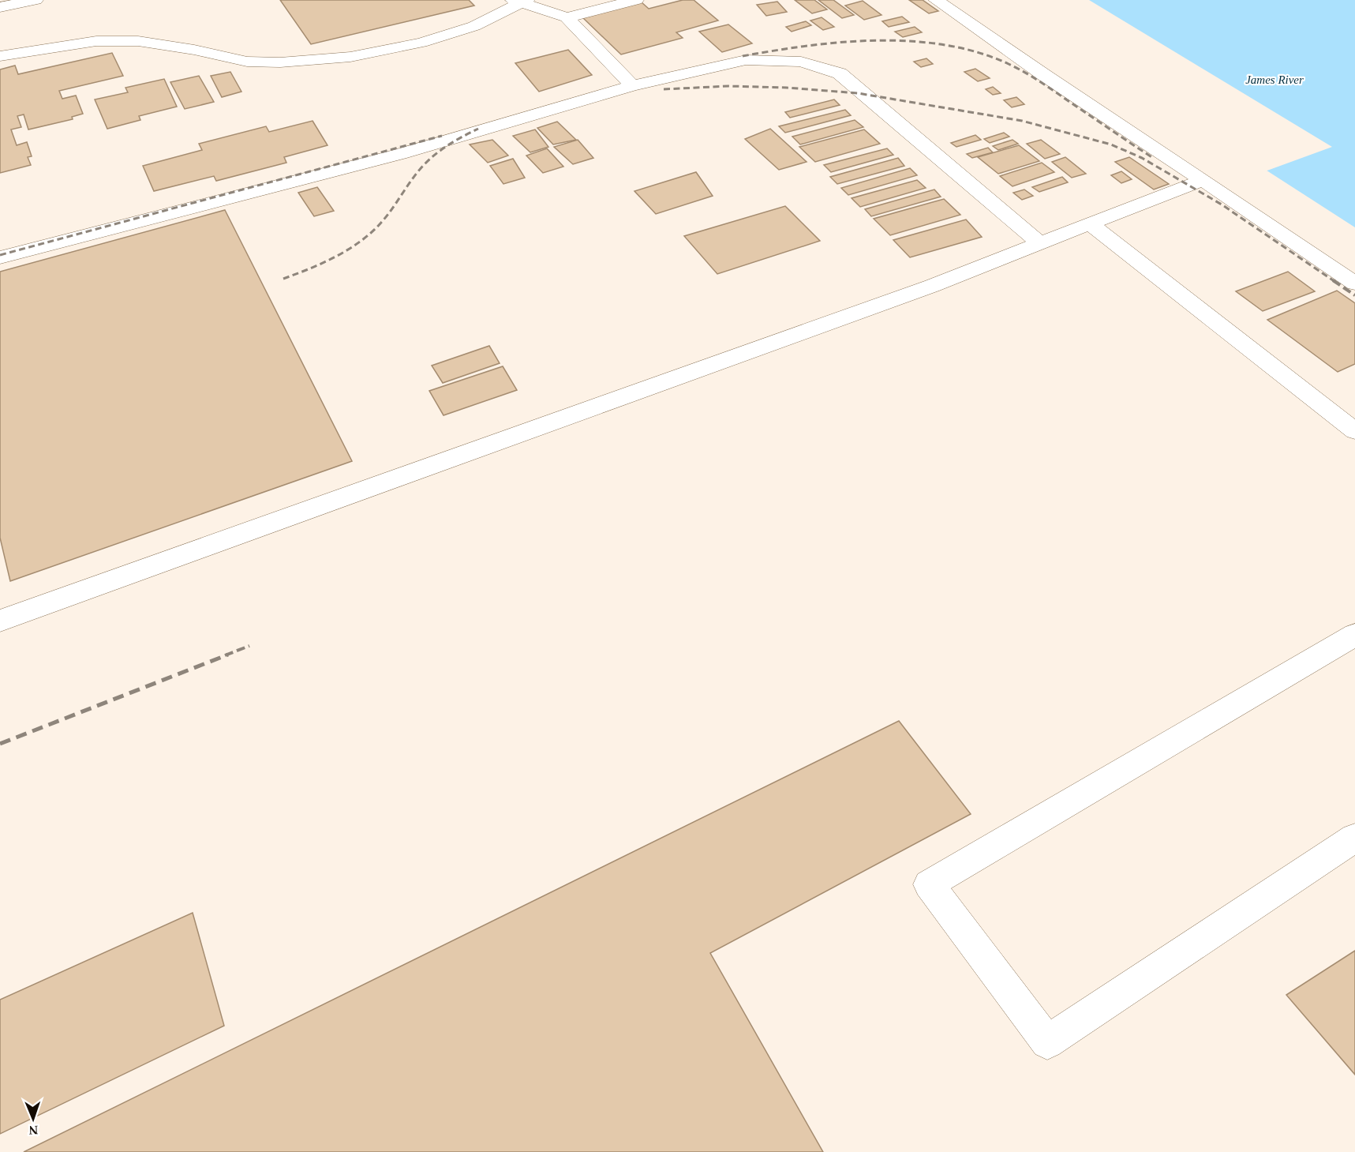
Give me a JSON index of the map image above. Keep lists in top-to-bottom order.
{
  "water": ["James River"],
  "north": "bottom"
}
